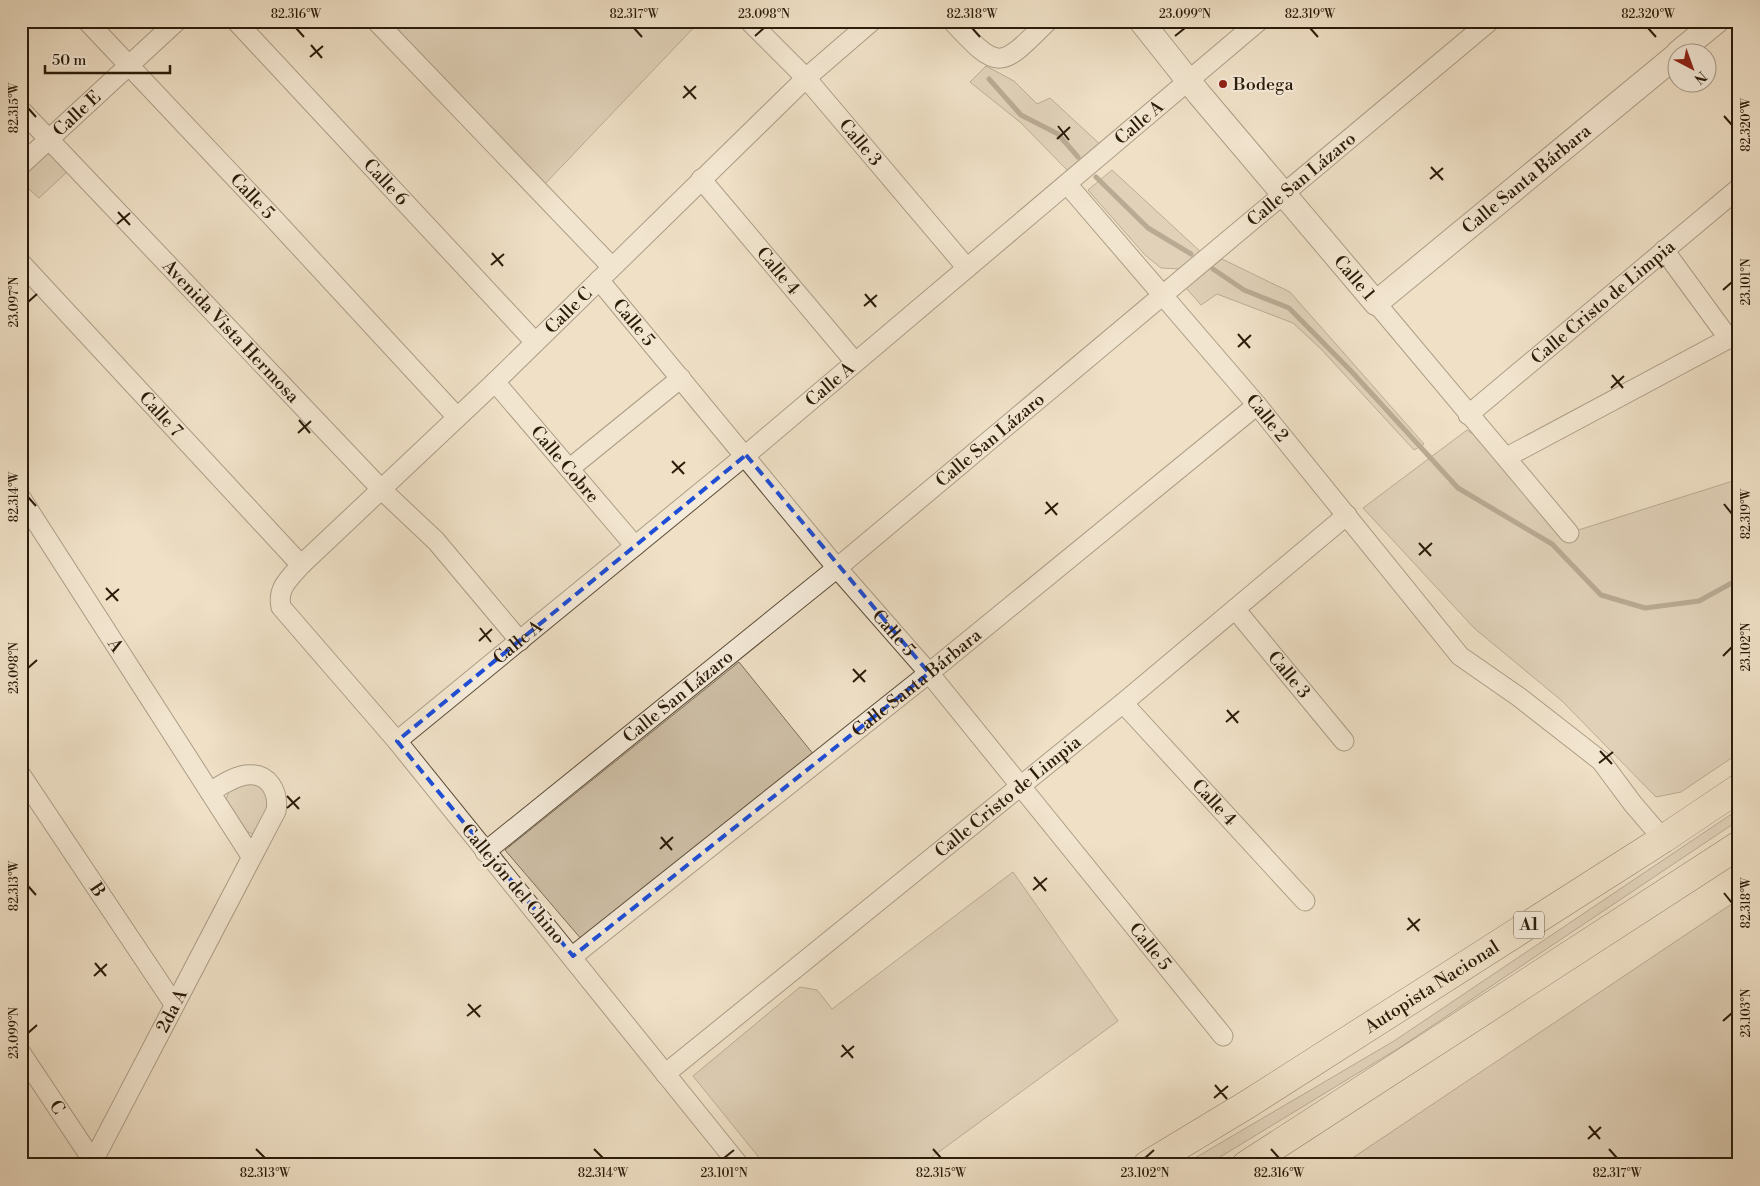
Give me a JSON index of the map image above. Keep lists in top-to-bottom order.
{
  "streets": {
    "highway": ["A1", "Autopista Nacional"],
    "street": [
      "Calle E",
      "Calle A",
      "Calle 3",
      "Calle Santa Bárbara",
      "Calle San Lázaro",
      "Calle 6",
      "Calle 5",
      "Calle 4",
      "Calle 1",
      "Calle Cristo de Limpia",
      "Calle C",
      "Avenida Vista Hermosa",
      "Calle 7",
      "Calle 2",
      "Calle Cobre",
      "A",
      "Callejón del Chino",
      "B",
      "2da A",
      "C"
    ]
  },
  "crossings": [
    ["Calle E", "Calle 5"],
    ["Calle E", "Avenida Vista Hermosa"],
    ["Calle A", "Calle 3"],
    ["Calle A", "Calle 5"],
    ["Calle A", "Calle 4"],
    ["Calle A", "Calle 1"],
    ["Calle A", "Avenida Vista Hermosa"],
    ["Calle A", "Calle 2"],
    ["Calle A", "Calle Cobre"],
    ["Calle A", "Callejón del Chino"],
    ["Calle 3", "Calle Cristo de Limpia"],
    ["Calle 3", "Calle C"],
    ["Calle Santa Bárbara", "Calle 5"],
    ["Calle Santa Bárbara", "Calle 1"],
    ["Calle Santa Bárbara", "Calle 2"],
    ["Calle Santa Bárbara", "Callejón del Chino"],
    ["Calle San Lázaro", "Calle 5"],
    ["Calle San Lázaro", "Calle 1"],
    ["Calle San Lázaro", "Calle 2"],
    ["Calle San Lázaro", "Callejón del Chino"],
    ["Calle 6", "Calle C"],
    ["Calle 5", "Calle Cristo de Limpia"],
    ["Calle 5", "Calle C"],
    ["Calle 4", "Calle Cristo de Limpia"],
    ["Calle 4", "Calle C"],
    ["Calle 1", "Calle Cristo de Limpia"],
    ["Calle Cristo de Limpia", "Calle 2"],
    ["Calle Cristo de Limpia", "Callejón del Chino"],
    ["Calle C", "Avenida Vista Hermosa"],
    ["Calle C", "Calle 7"],
    ["Calle C", "Calle Cobre"],
    ["Calle C", "Callejón del Chino"],
    ["Calle 2", "Autopista Nacional"],
    ["A", "2da A"],
    ["B", "2da A"],
    ["2da A", "C"]
  ],
  "places": ["Bodega"],
  "scale_bar": "50 m",
  "north": "bottom right",
  "coordinates": [
    "82.316°W",
    "82.317°W",
    "23.098°N",
    "82.318°W",
    "23.099°N",
    "82.319°W",
    "82.320°W",
    "82.315°W",
    "23.101°N",
    "23.097°N",
    "82.314°W",
    "23.102°N",
    "82.313°W",
    "23.103°N"
  ]
}
